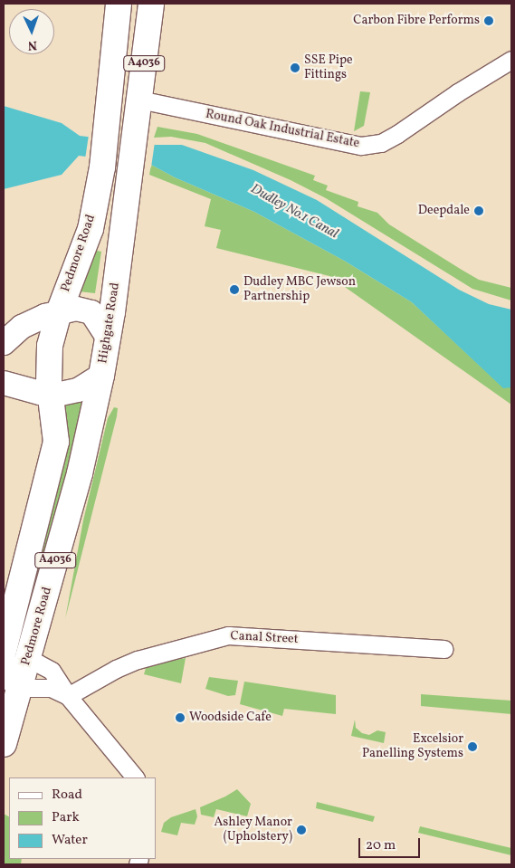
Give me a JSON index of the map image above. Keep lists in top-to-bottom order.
{
  "streets": {
    "highway": ["A4036", "Pedmore Road", "Highgate Road"],
    "street": ["Round Oak Industrial Estate", "Canal Street"]
  },
  "crossings": [
    ["A4036", "Round Oak Industrial Estate"],
    ["A4036", "Pedmore Road"],
    ["A4036", "Highgate Road"],
    ["Round Oak Industrial Estate", "Highgate Road"],
    ["Pedmore Road", "Highgate Road"]
  ],
  "water": ["Dudley No.1 Canal"],
  "places": [
    "Carbon Fibre Performs",
    "SSE Pipe Fittings",
    "Deepdale",
    "Dudley MBC Jewson Partnership",
    "Woodside Cafe",
    "Excelsior Panelling Systems",
    "Ashley Manor (Upholstery)"
  ],
  "legend": ["Road", "Park", "Water"],
  "scale_bar": "20 m",
  "north": "bottom"
}
